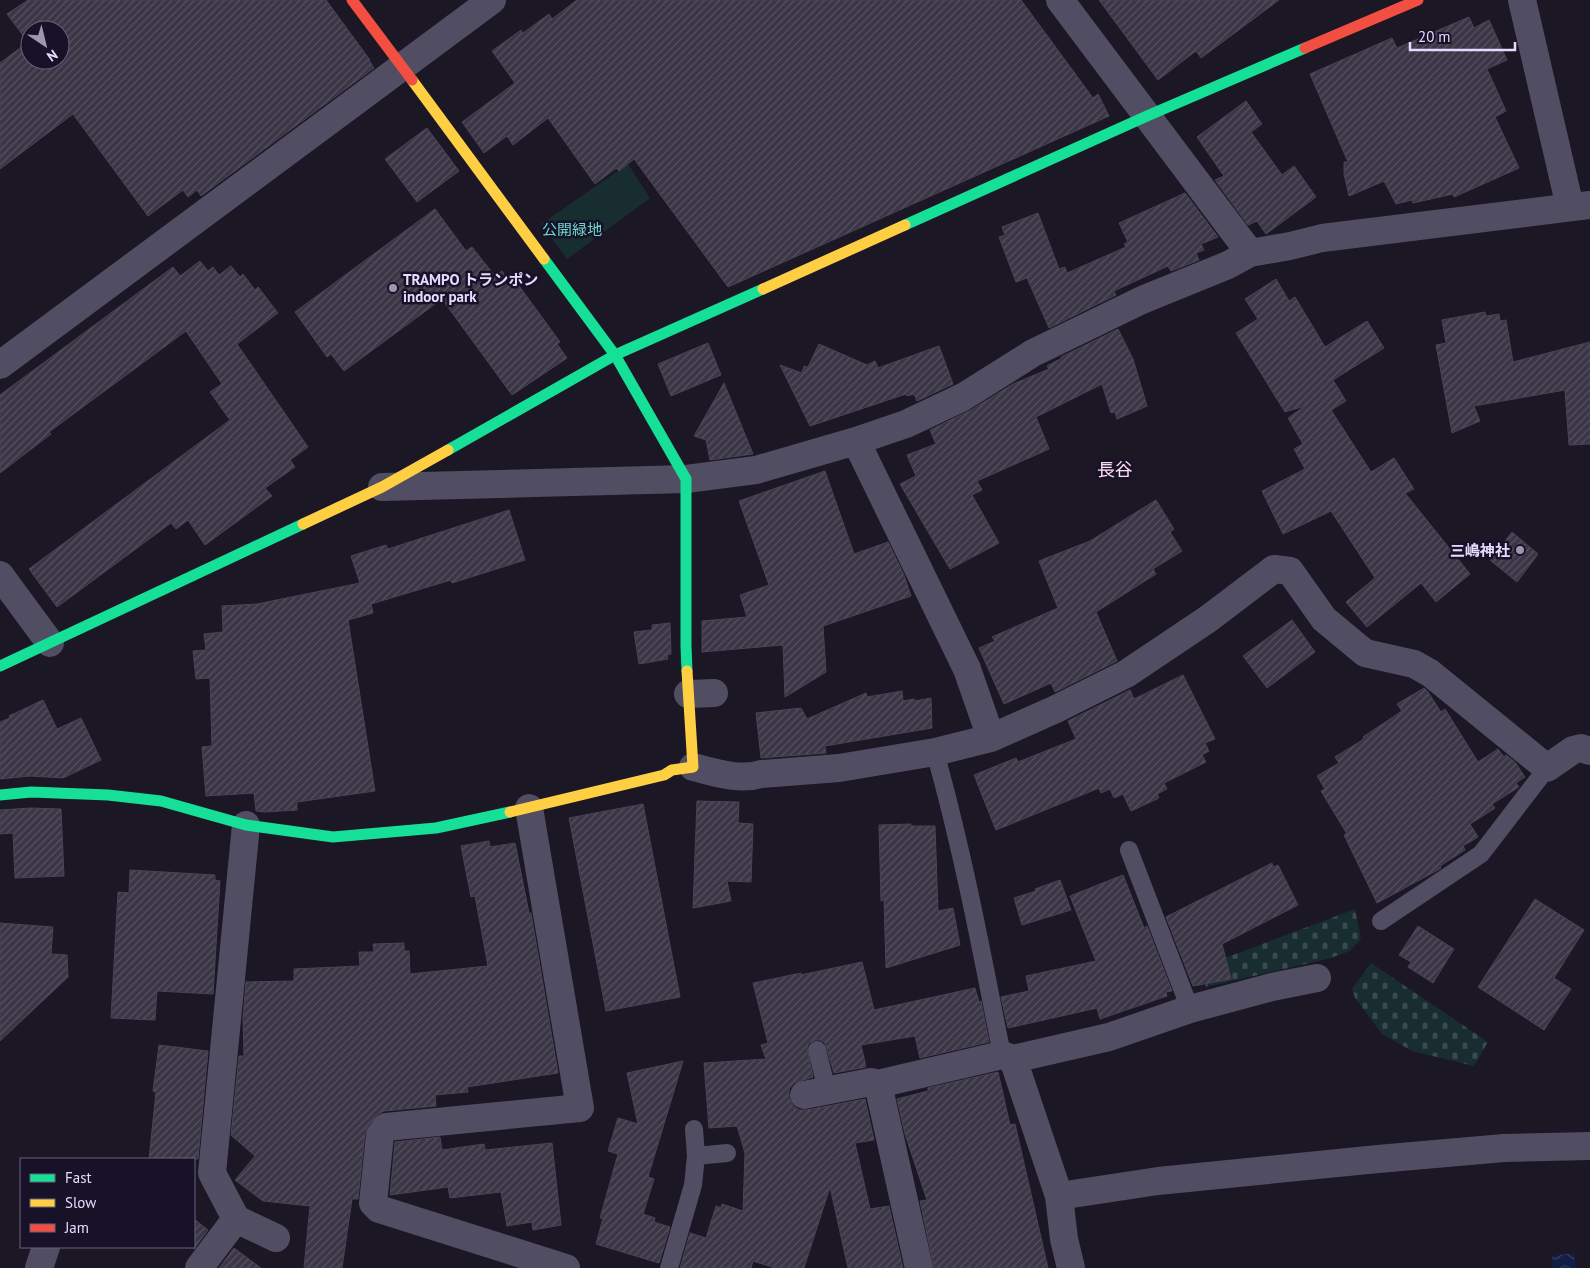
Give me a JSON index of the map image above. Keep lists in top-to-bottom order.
{
  "districts": ["長谷"],
  "parks": ["公開緑地"],
  "places": ["TRAMPO トランポン indoor park", "三嶋神社"],
  "legend": ["Fast", "Slow", "Jam"],
  "scale_bar": "20 m",
  "north": "bottom right"
}
